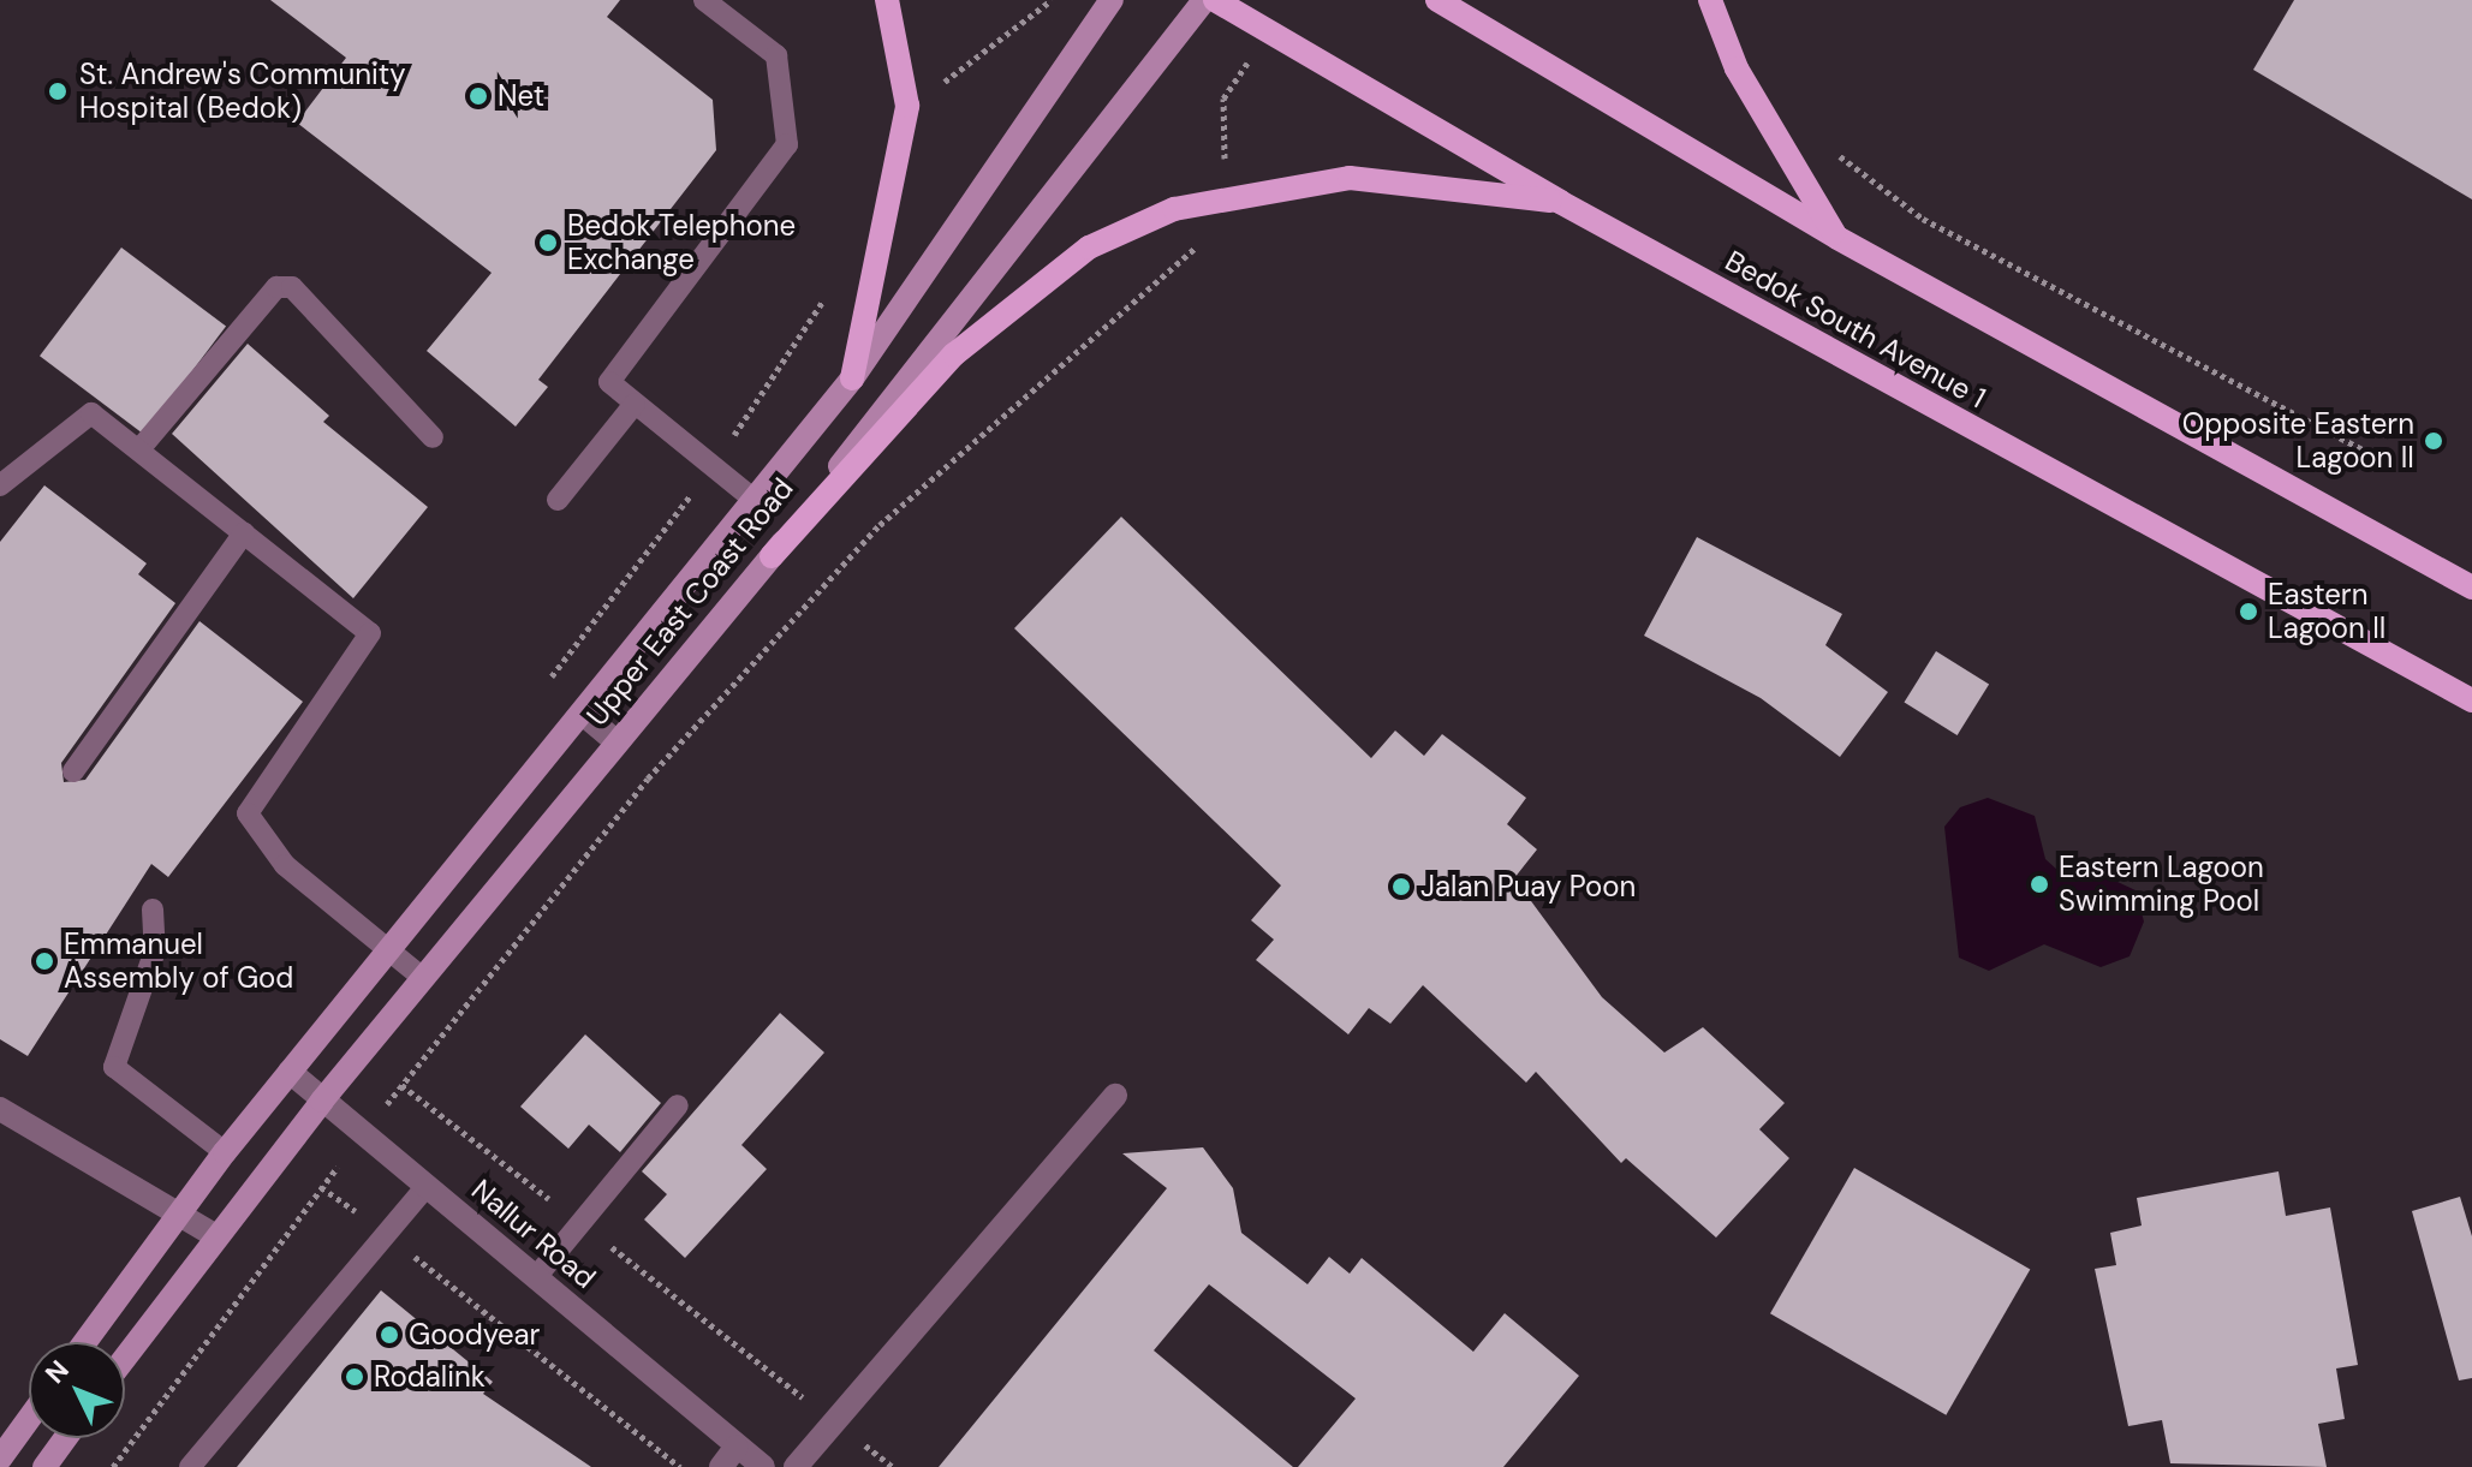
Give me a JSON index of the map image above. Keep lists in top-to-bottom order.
{
  "streets": {
    "main road": ["Bedok South Avenue 1", "Upper East Coast Road"],
    "street": ["Nallur Road"]
  },
  "crossings": [
    ["Upper East Coast Road", "Nallur Road"]
  ],
  "places": [
    "St. Andrew's Community Hospital (Bedok)",
    "Net",
    "Bedok Telephone Exchange",
    "Opposite Eastern Lagoon II",
    "Eastern Lagoon II",
    "Eastern Lagoon Swimming Pool",
    "Jalan Puay Poon",
    "Emmanuel Assembly of God",
    "Goodyear",
    "Rodalink"
  ],
  "north": "top left"
}
